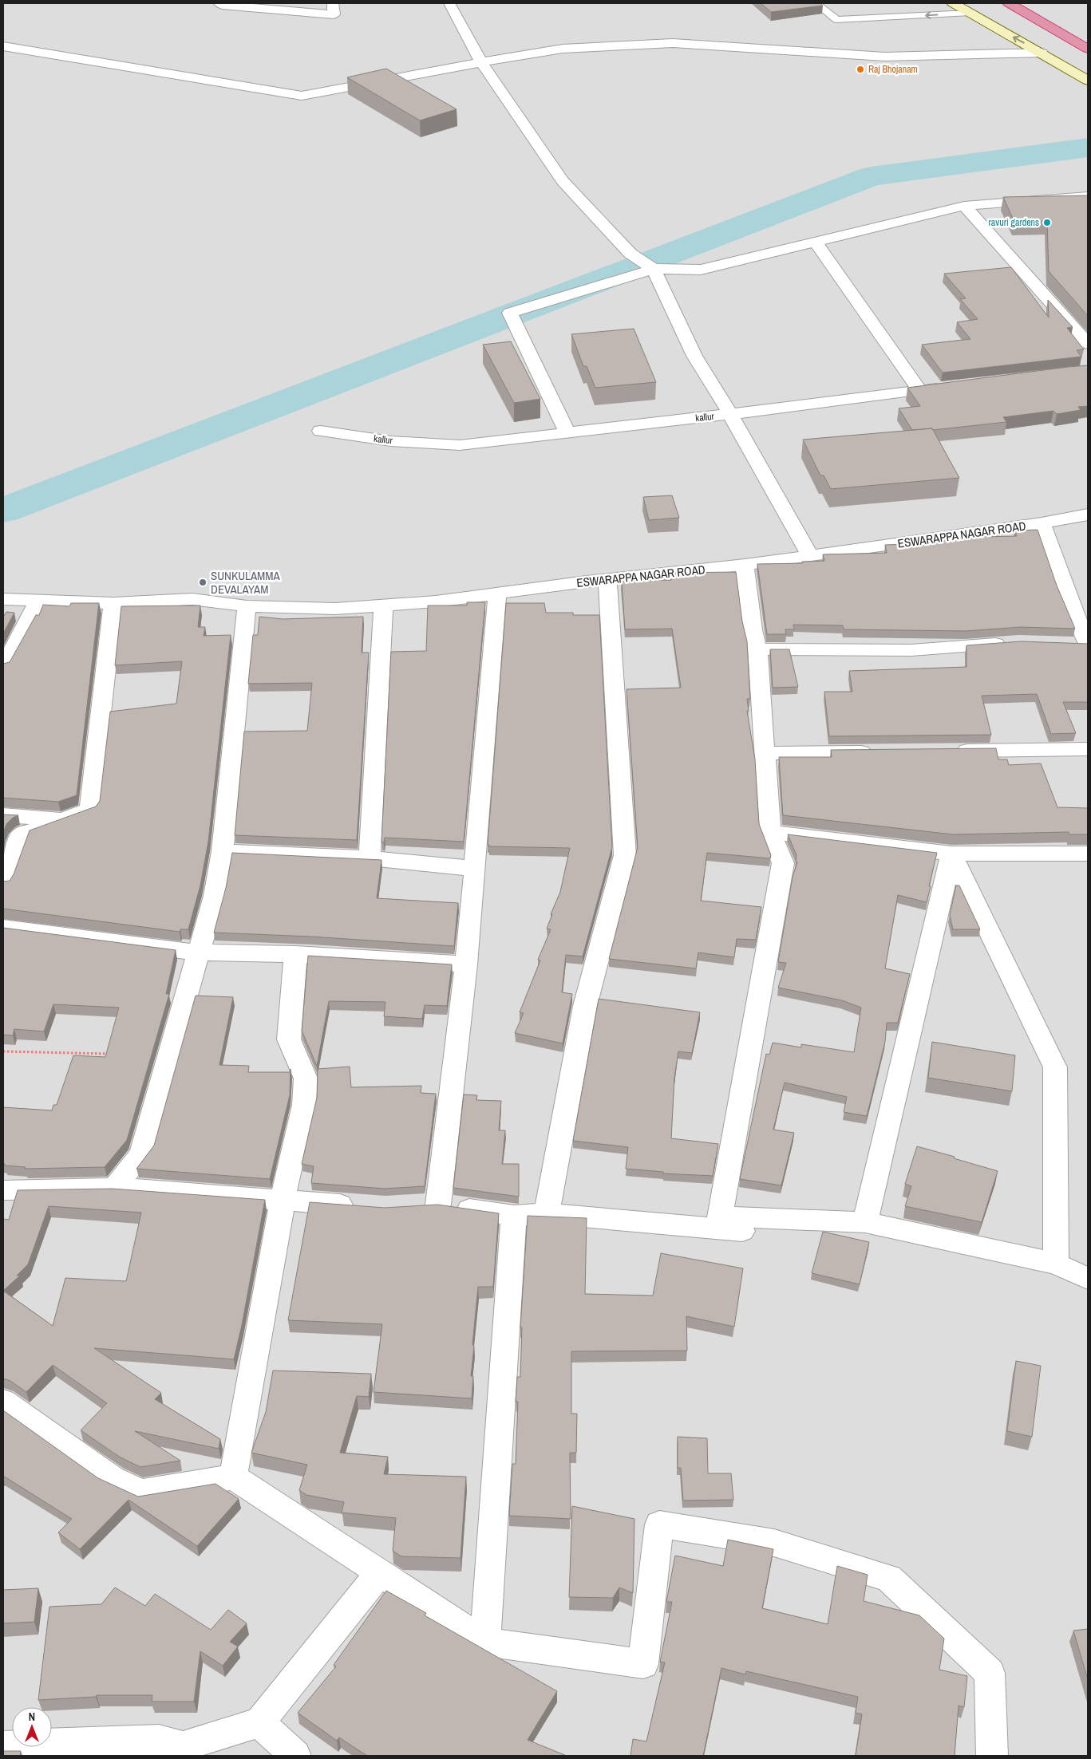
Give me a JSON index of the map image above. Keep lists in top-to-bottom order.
{
  "streets": {
    "street": ["kallur", "ESWARAPPA NAGAR ROAD"]
  },
  "places": ["Raj Bhojanam", "ravuri gardens", "SUNKULAMMA DEVALAYAM"],
  "north": "top"
}
